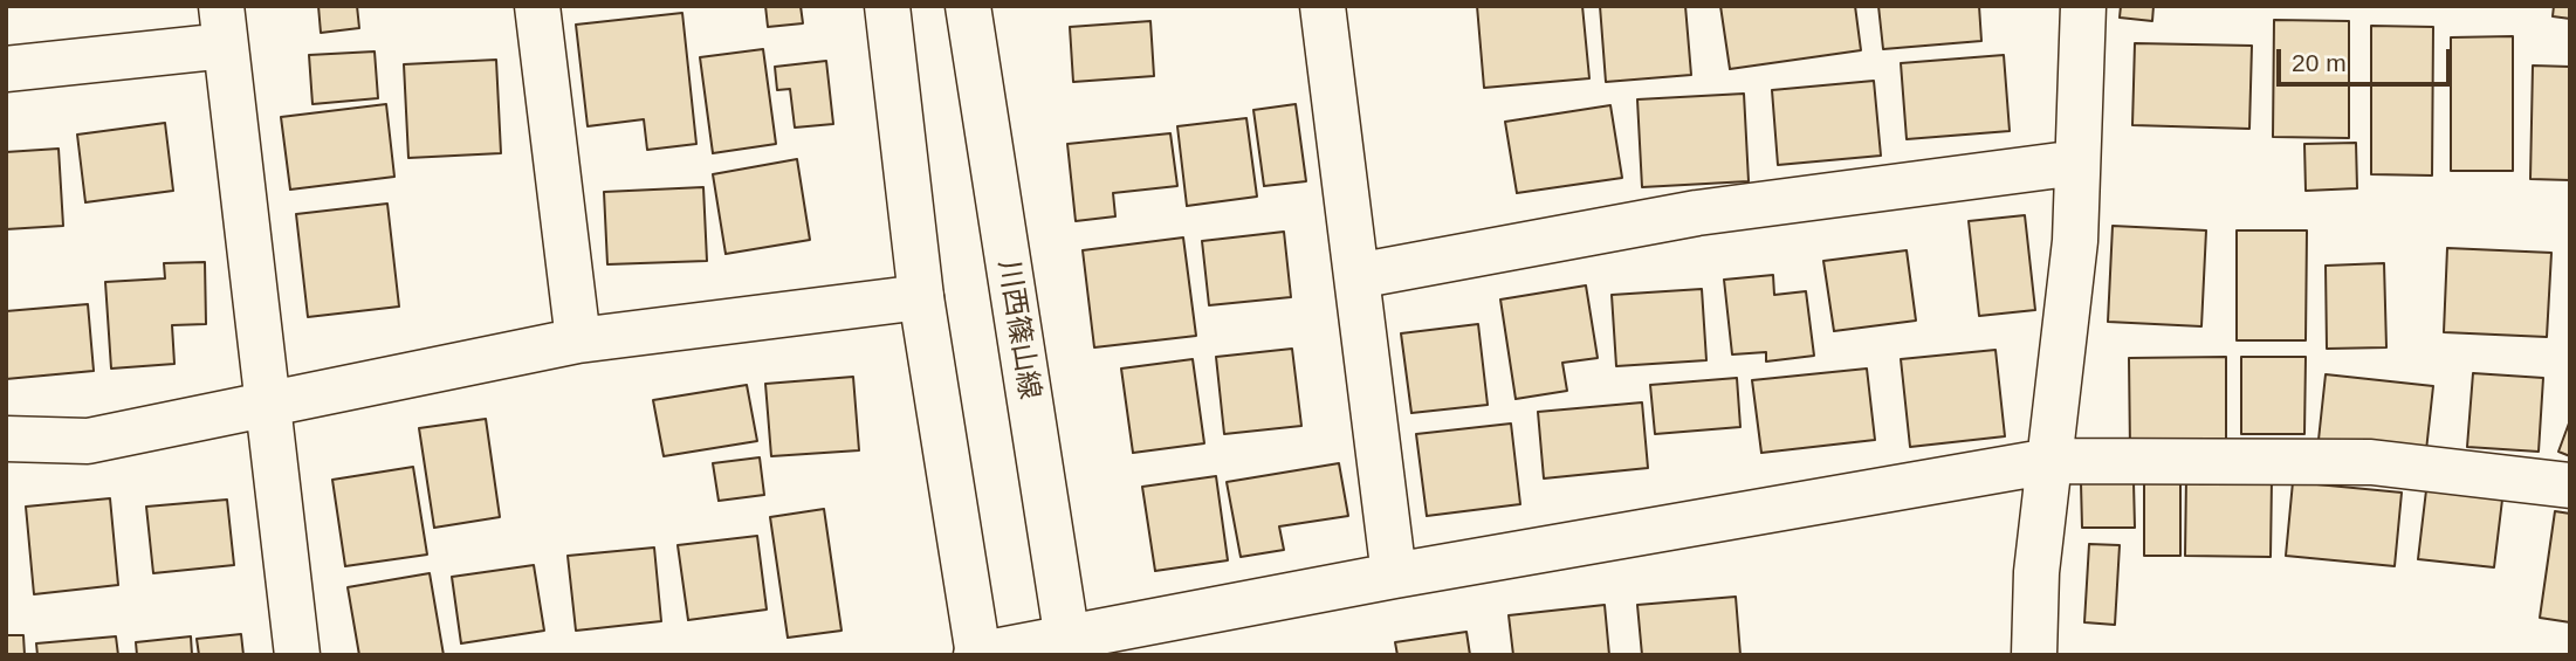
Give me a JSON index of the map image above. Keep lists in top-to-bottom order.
{
  "streets": {
    "street": ["川西篠山線"]
  },
  "scale_bar": "20 m"
}
